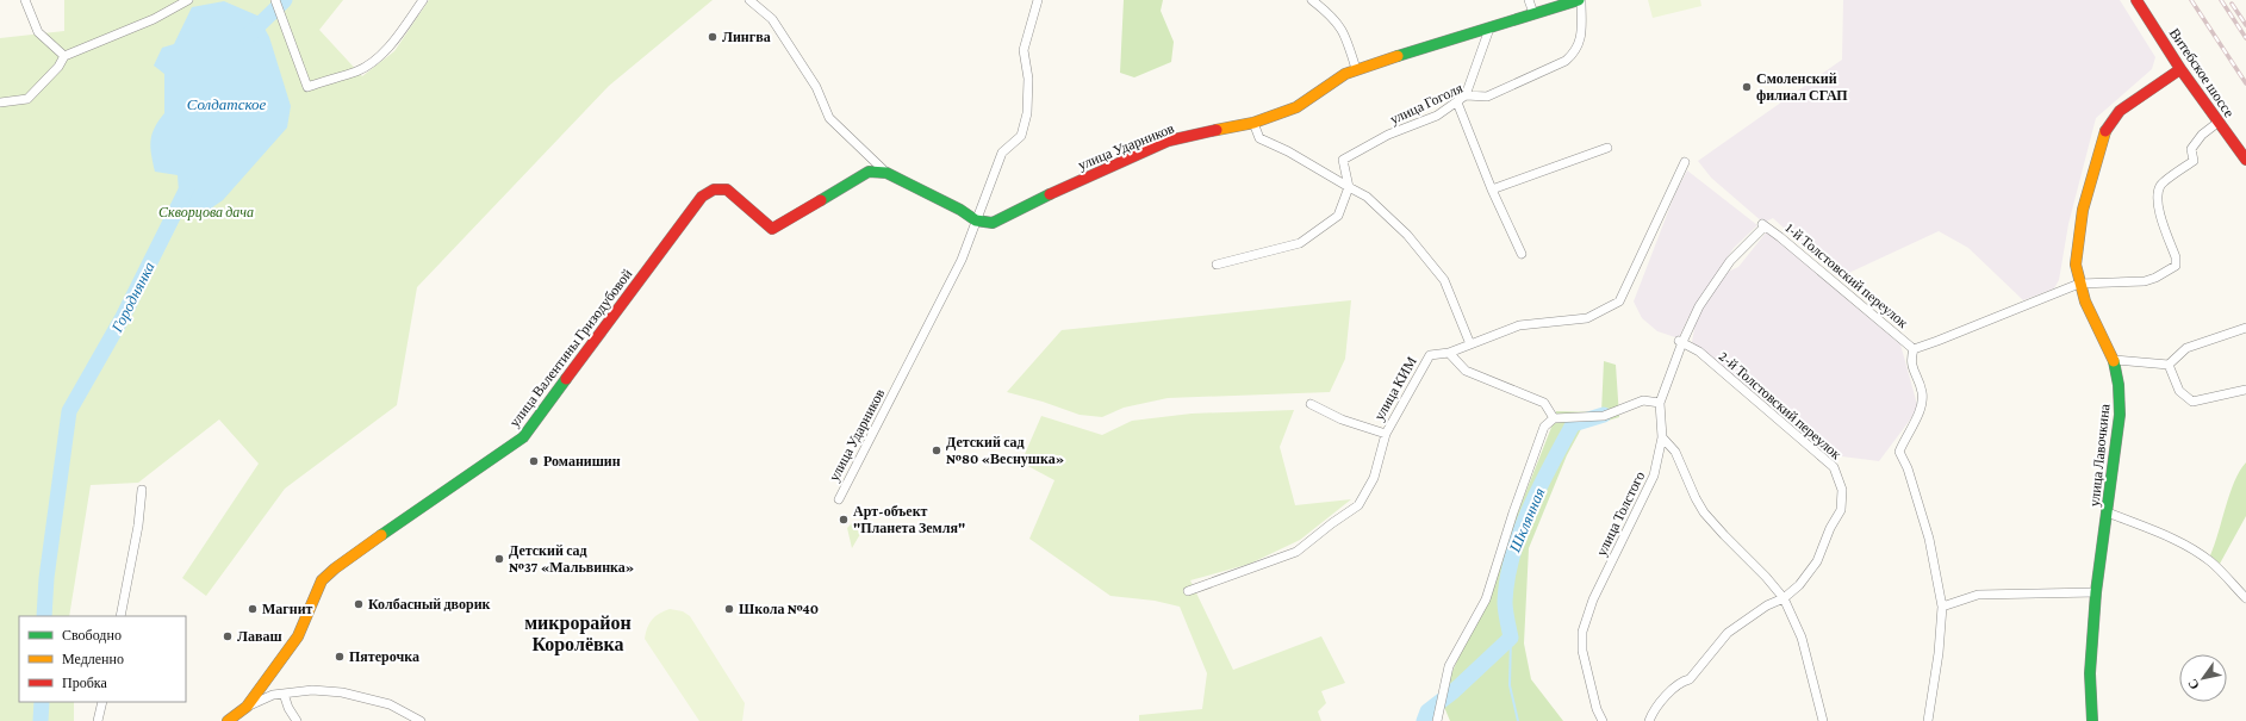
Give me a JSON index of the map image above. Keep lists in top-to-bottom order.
{
  "streets": {
    "street": [
      "Витебское шоссе",
      "улица Гоголя",
      "улица Ударников",
      "1-й Толстовский переулок",
      "улица Валентины Гризодубовой",
      "улица КИМ",
      "2-й Толстовский переулок",
      "улица Лавочкина",
      "улица Толстого"
    ]
  },
  "crossings": [
    ["Витебское шоссе", "улица Лавочкина"],
    ["улица Гоголя", "улица Ударников"],
    ["1-й Толстовский переулок", "улица Толстого"],
    ["2-й Толстовский переулок", "улица Толстого"]
  ],
  "districts": ["микрорайон Королёвка"],
  "water": ["Солдатское", "Городнянка", "Шклянная"],
  "parks": ["Скворцова дача"],
  "places": [
    "Лингва",
    "Смоленский филиал СГАП",
    "Детский сад №80 «Веснушка»",
    "Романишин",
    "Арт-объект \"Планета Земля\"",
    "Детский сад №37 «Мальвинка»",
    "Колбасный дворик",
    "Магнит",
    "Школа №40",
    "Лаваш",
    "Пятерочка"
  ],
  "legend": ["Свободно", "Медленно", "Пробка"],
  "north": "bottom left"
}
